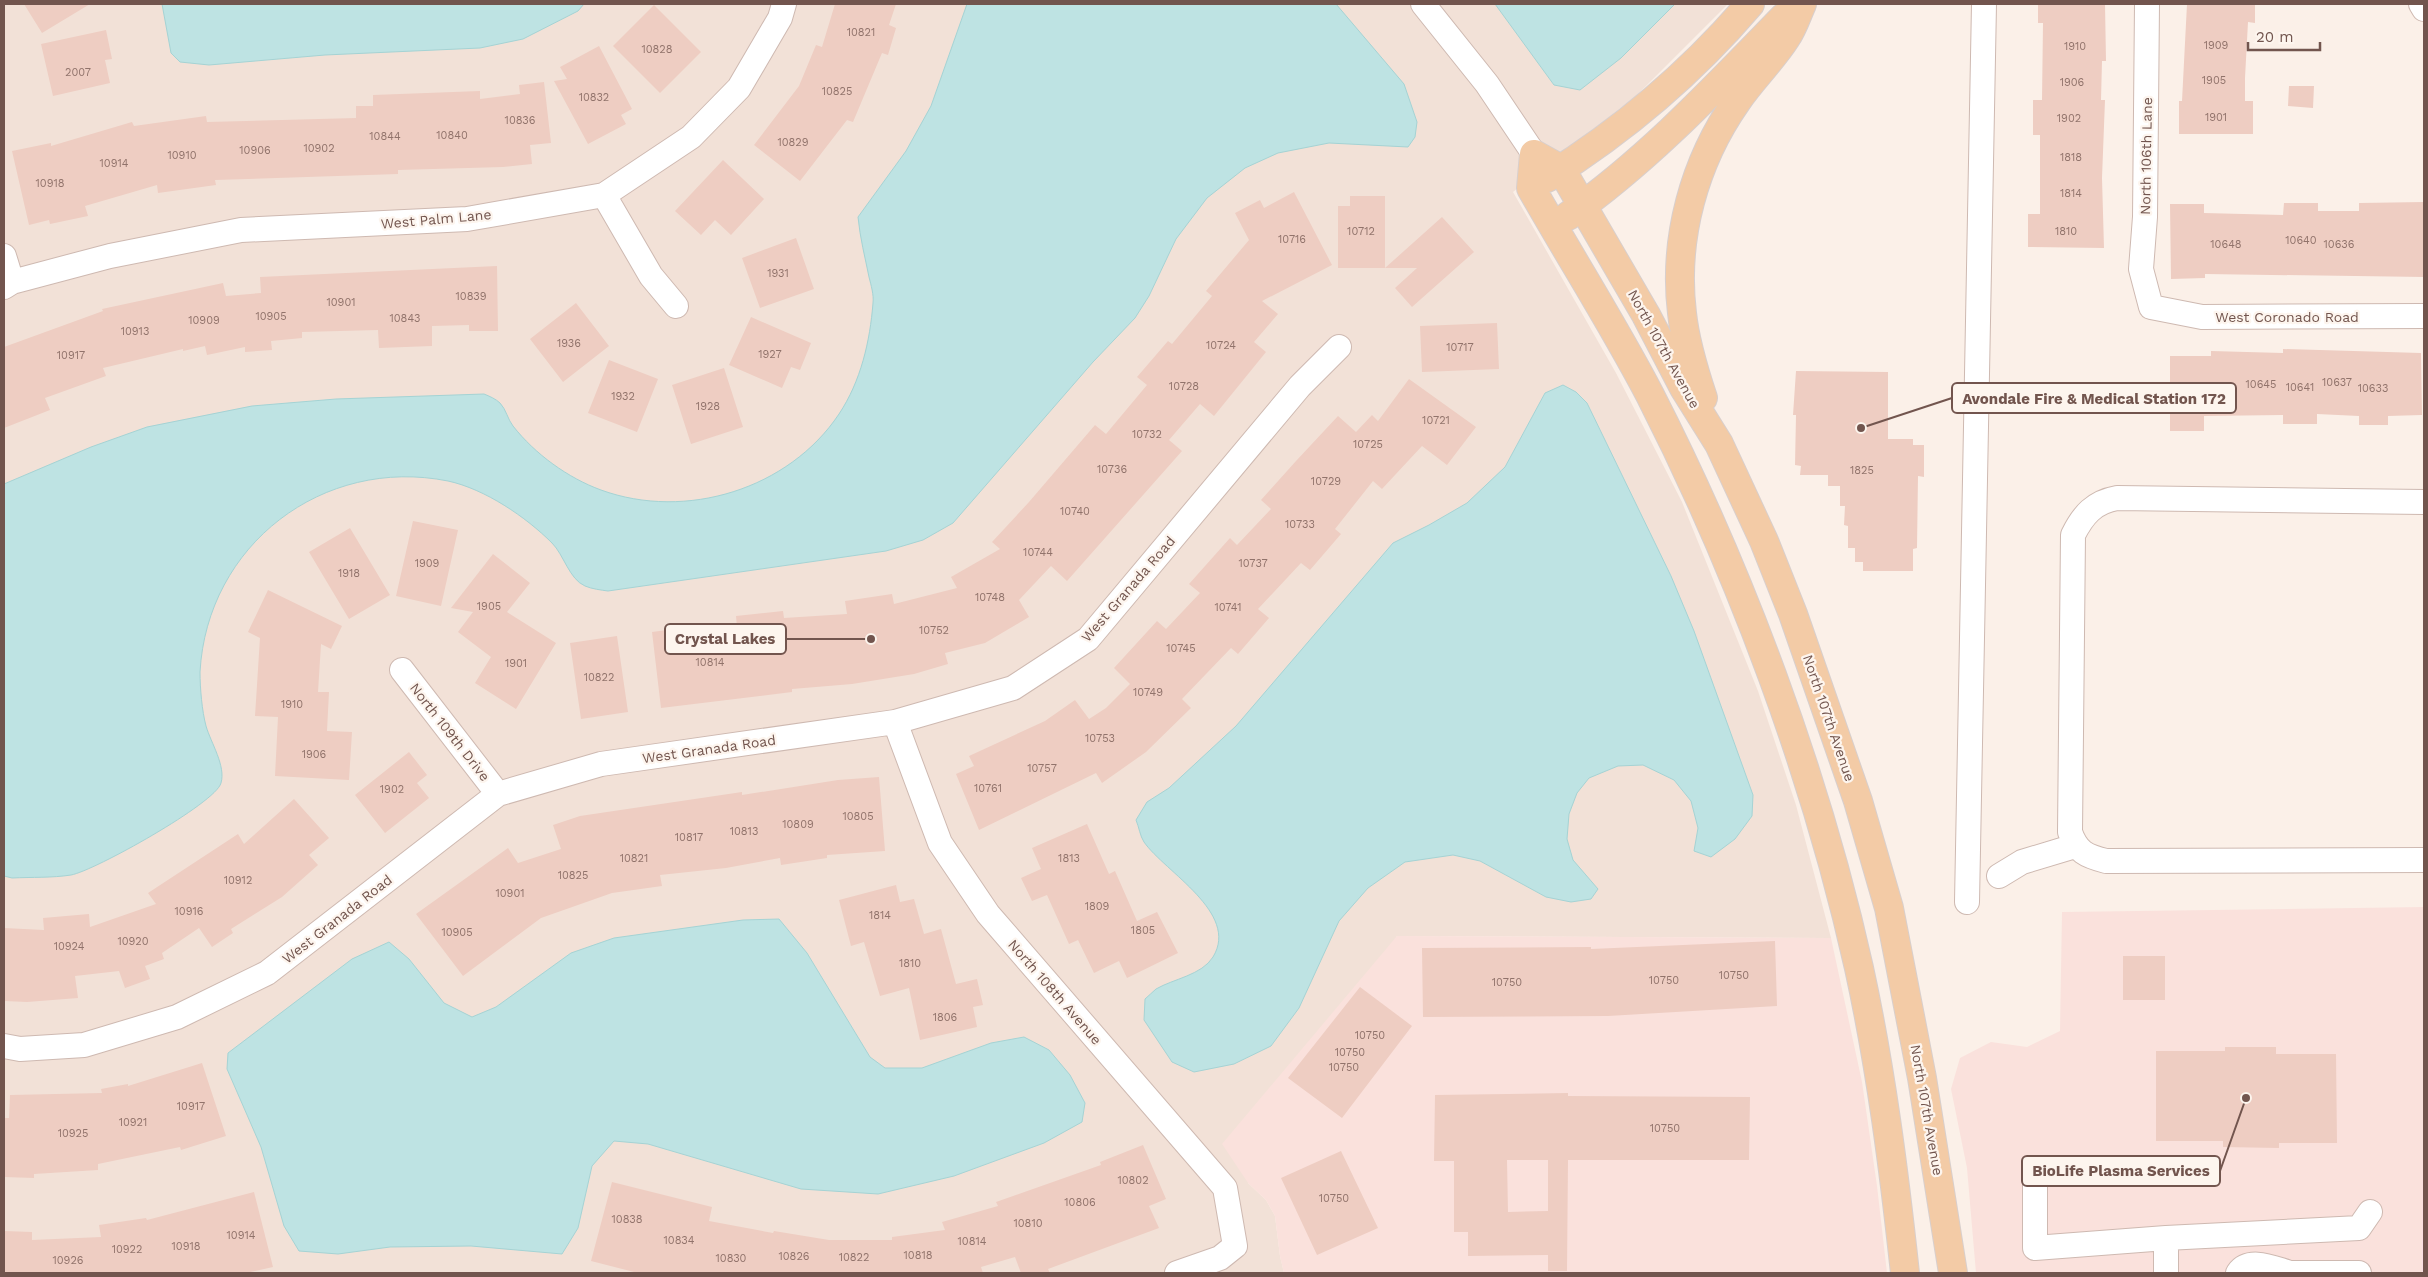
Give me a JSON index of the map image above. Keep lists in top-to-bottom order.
{
  "streets": {
    "main road": ["North 107th Avenue"],
    "street": [
      "North 106th Lane",
      "West Palm Lane",
      "West Coronado Road",
      "West Granada Road",
      "North 109th Drive",
      "North 108th Avenue"
    ]
  },
  "crossings": [
    ["North 106th Lane", "West Coronado Road"],
    ["West Granada Road", "North 109th Drive"],
    ["West Granada Road", "North 108th Avenue"]
  ],
  "places": ["Avondale Fire & Medical Station 172", "Crystal Lakes", "BioLife Plasma Services"],
  "house_numbers": [
    "10821",
    "1909",
    "1910",
    "10828",
    "2007",
    "1905",
    "1906",
    "10825",
    "10832",
    "1901",
    "1902",
    "10836",
    "10840",
    "10844",
    "10829",
    "10902",
    "10906",
    "10910",
    "1818",
    "10914",
    "10918",
    "1814",
    "10712",
    "1810",
    "10716",
    "10640",
    "10648",
    "10636",
    "1931",
    "10839",
    "10901",
    "10905",
    "10843",
    "10909",
    "10913",
    "1936",
    "10724",
    "10717",
    "1927",
    "10917",
    "10637",
    "10645",
    "10728",
    "10641",
    "10633",
    "1932",
    "1928",
    "10721",
    "10732",
    "10725",
    "10736",
    "1825",
    "10729",
    "10740",
    "10733",
    "10744",
    "1909",
    "10737",
    "1918",
    "10748",
    "1905",
    "10741",
    "10752",
    "10745",
    "10814",
    "1901",
    "10822",
    "10749",
    "1910",
    "10753",
    "1906",
    "10757",
    "10761",
    "1902",
    "10805",
    "10809",
    "10813",
    "10817",
    "10821",
    "1813",
    "10825",
    "10912",
    "10901",
    "1809",
    "10916",
    "1814",
    "1805",
    "10905",
    "10920",
    "10924",
    "1810",
    "10750",
    "10750",
    "10750",
    "1806",
    "10750",
    "10750",
    "10750",
    "10917",
    "10921",
    "10750",
    "10925",
    "10802",
    "10750",
    "10806",
    "10838",
    "10810",
    "10914",
    "10834",
    "10814",
    "10918",
    "10922",
    "10818",
    "10826",
    "10822",
    "10830",
    "10926"
  ],
  "scale_bar": "20 m"
}
